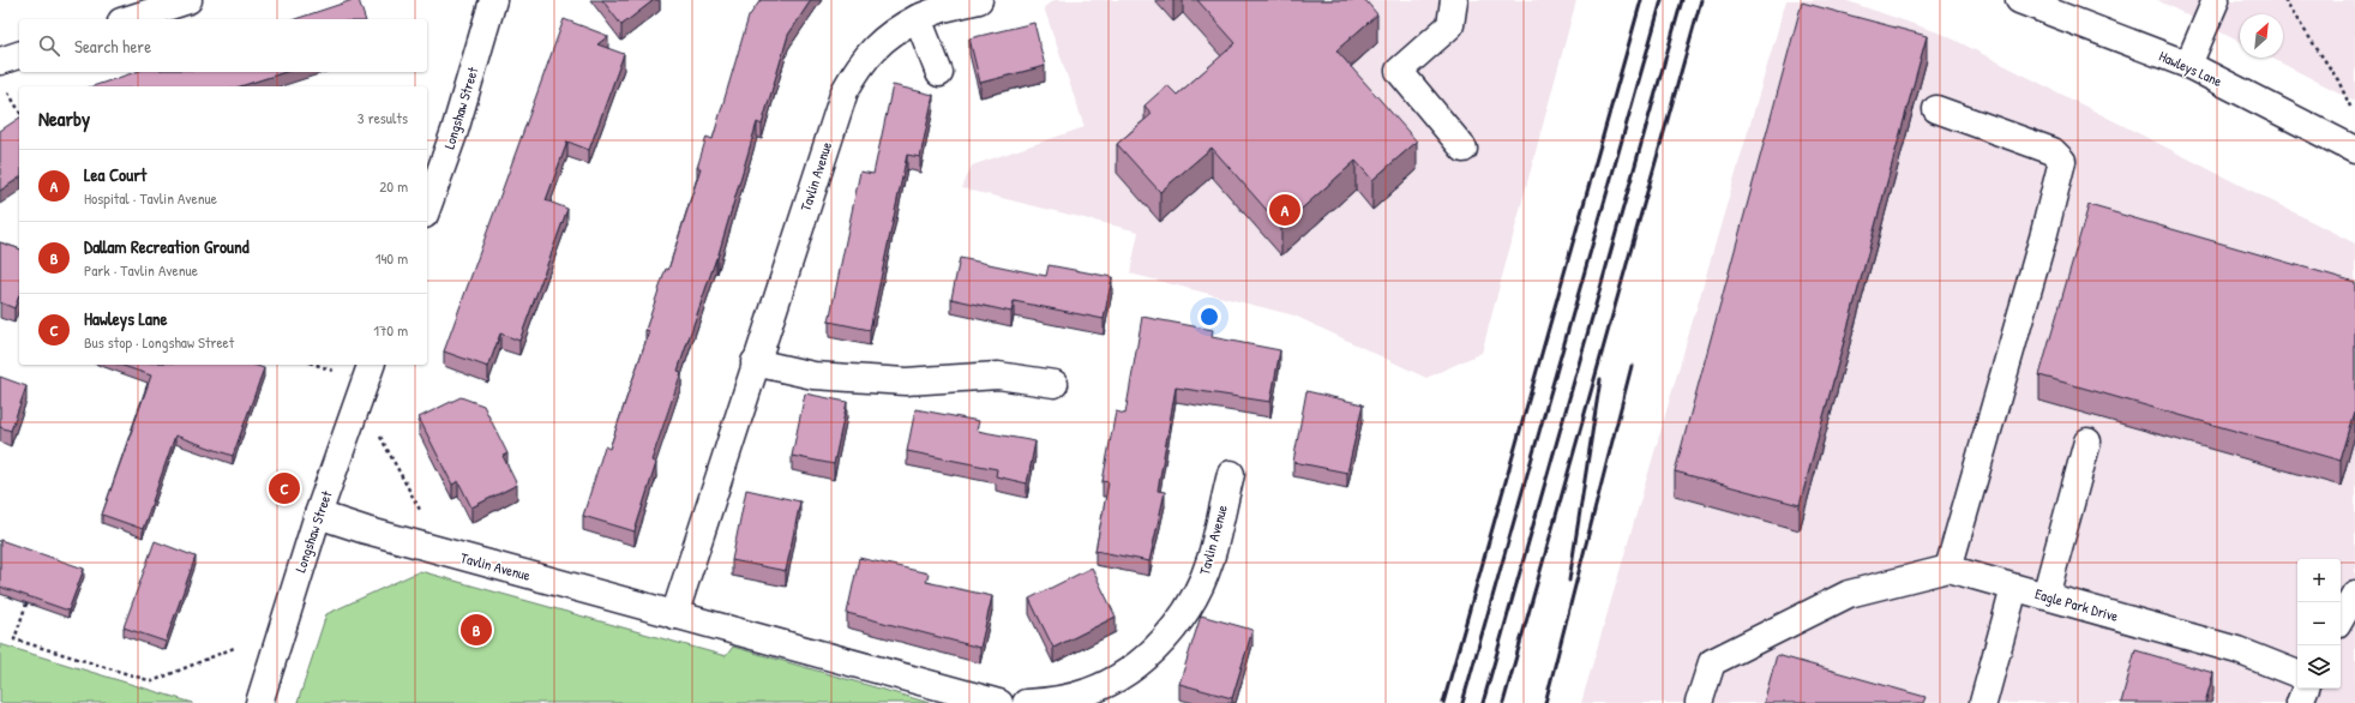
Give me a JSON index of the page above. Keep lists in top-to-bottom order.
{
  "streets": {
    "street": [
      "Hawleys Lane",
      "Longshaw Street",
      "Tavlin Avenue",
      "Eagle Park Drive"
    ]
  },
  "crossings": [
    ["Longshaw Street", "Tavlin Avenue"]
  ],
  "north": "top right",
  "page": {
    "search": "Search here",
    "heading": ["Nearby", "3 results"],
    "list": [
      {
        "mark": "A",
        "name": "Lea Court",
        "note": "Hospital · Tavlin Avenue",
        "value": "20 m"
      },
      {
        "mark": "B",
        "name": "Dallam Recreation Ground",
        "note": "Park · Tavlin Avenue",
        "value": "140 m"
      },
      {
        "mark": "C",
        "name": "Hawleys Lane",
        "note": "Bus stop · Longshaw Street",
        "value": "170 m"
      }
    ],
    "pins": ["A", "C", "B"],
    "map_buttons": ["+", "−"]
  }
}
